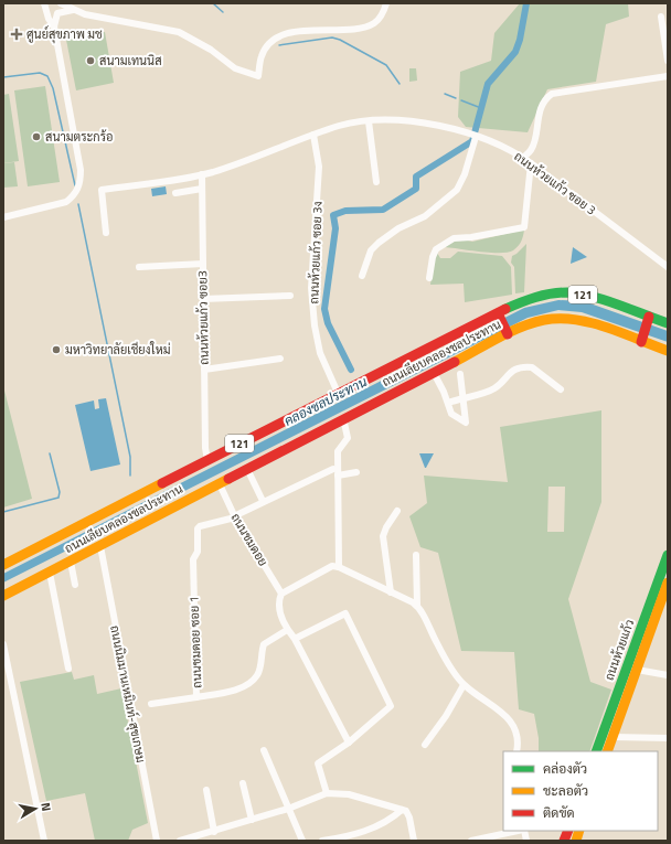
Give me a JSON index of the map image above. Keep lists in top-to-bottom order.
{
  "streets": {
    "main road": ["121", "ถนนเลียบคลองชลประทาน", "ถนนห้วยแก้ว"],
    "street": [
      "ถนนห้วยแก้ว ซอย 3",
      "ถนนห้วยแก้ว ซอย 3ง",
      "ถนนห้วยแก้ว ซอย3",
      "ถนนชมดอย",
      "ถนนชมดอย ซอย 1",
      "ถนนนิมมานเหมินท์-สุขเกษม"
    ]
  },
  "crossings": [
    ["ถนนห้วยแก้ว ซอย 3", "ถนนห้วยแก้ว ซอย 3ง"],
    ["ถนนห้วยแก้ว ซอย 3", "ถนนห้วยแก้ว ซอย3"],
    ["ถนนห้วยแก้ว ซอย 3ง", "ถนนเลียบคลองชลประทาน"],
    ["ถนนห้วยแก้ว ซอย3", "ถนนเลียบคลองชลประทาน"],
    ["ถนนเลียบคลองชลประทาน", "ถนนชมดอย"],
    ["ถนนเลียบคลองชลประทาน", "ถนนนิมมานเหมินท์-สุขเกษม"],
    ["ถนนชมดอย", "ถนนชมดอย ซอย 1"]
  ],
  "water": ["คลองชลประทาน"],
  "places": {
    "health": ["ศูนย์สุขภาพ มช"],
    "other": ["สนามเทนนิส", "สนามตระกร้อ", "มหาวิทยาลัยเชียงใหม่"]
  },
  "legend": ["คล่องตัว", "ชะลอตัว", "ติดขัด"],
  "north": "right"
}
